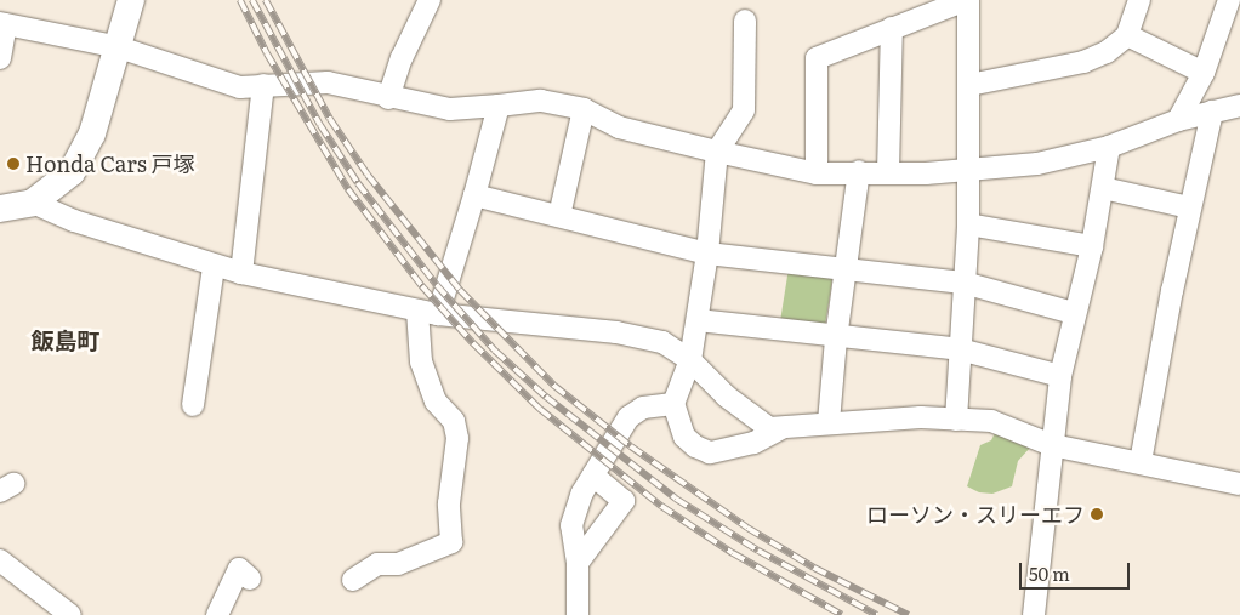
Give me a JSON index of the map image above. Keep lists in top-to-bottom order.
{
  "districts": ["飯島町"],
  "places": ["Honda Cars 戸塚", "ローソン・スリーエフ"],
  "scale_bar": "50 m"
}
